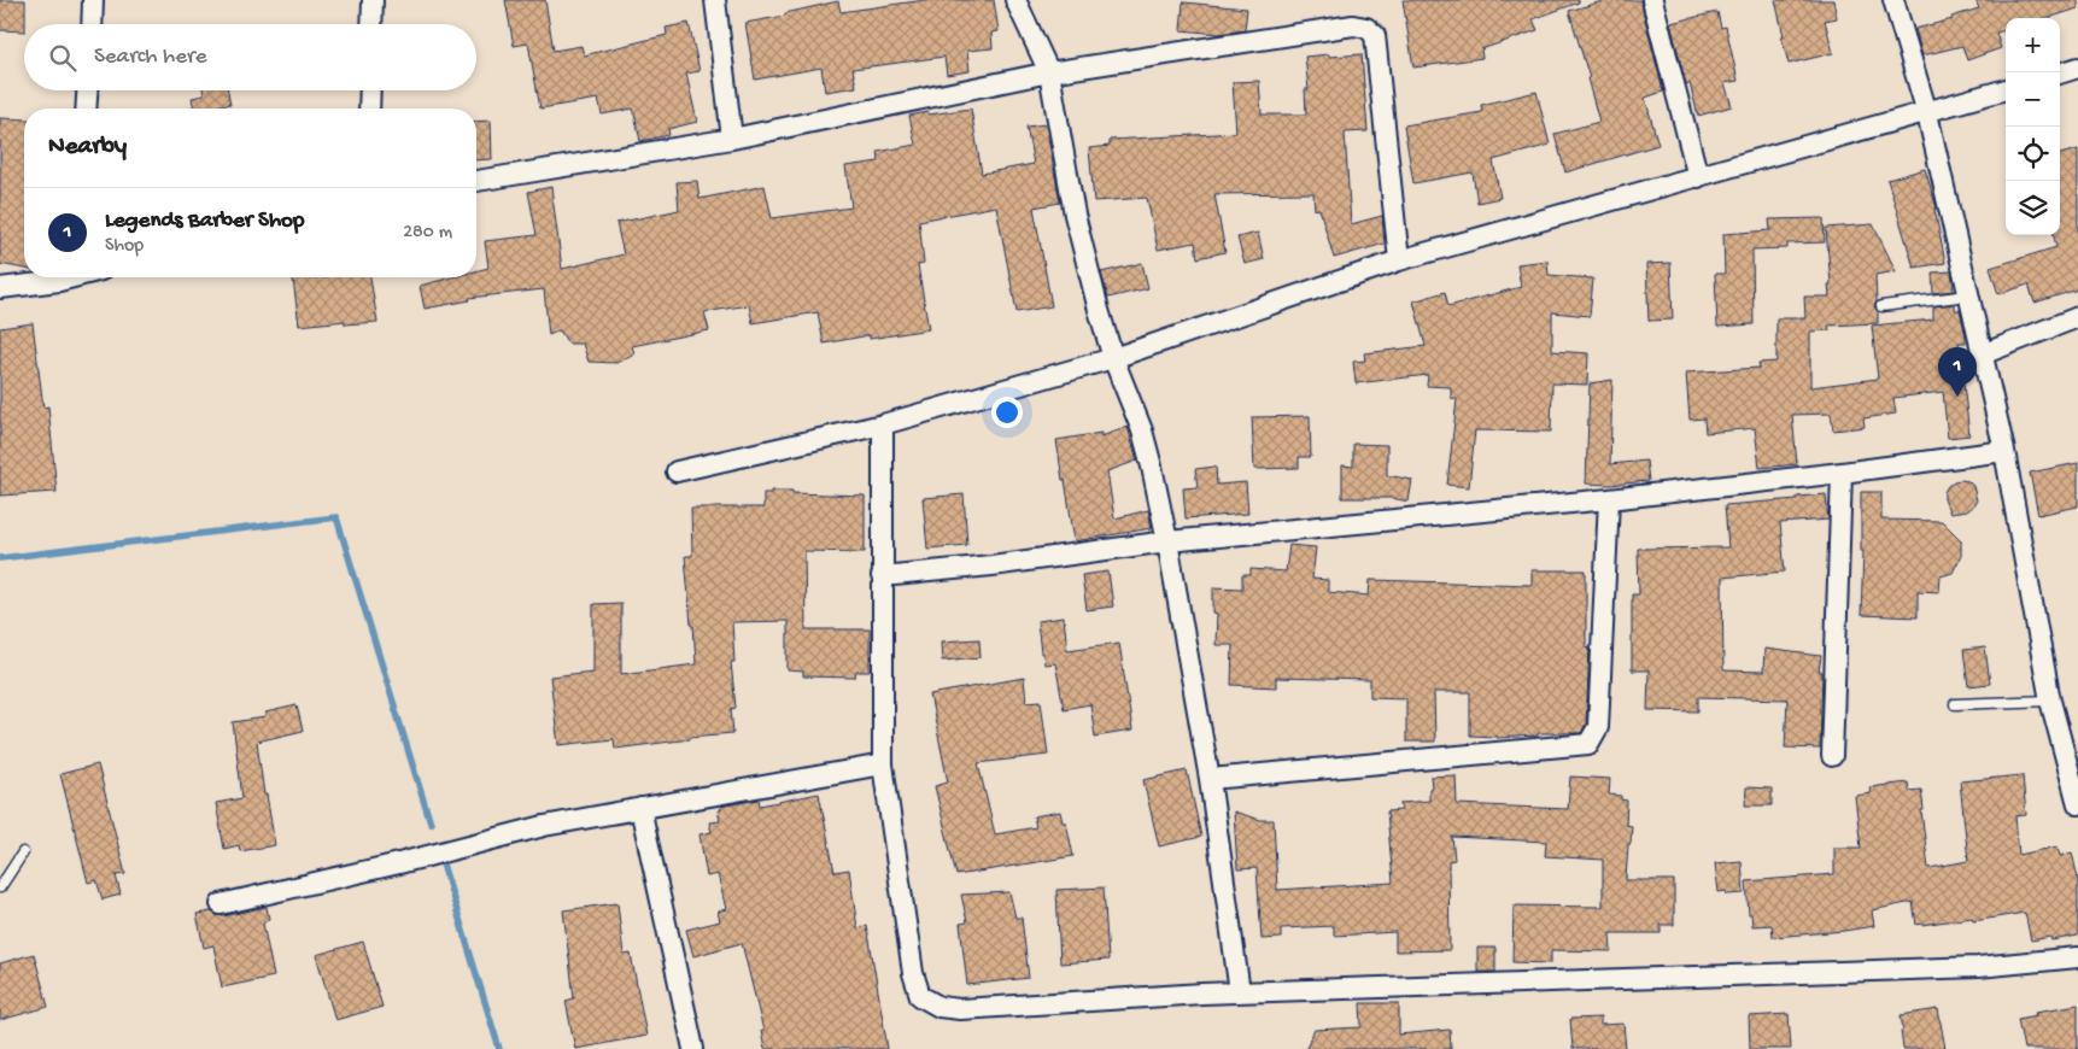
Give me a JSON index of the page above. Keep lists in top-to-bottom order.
{
  "page": {
    "map_buttons": ["+", "−"],
    "search": "Search here",
    "heading": "Nearby",
    "list": [
      {
        "mark": "1",
        "name": "Legends Barber Shop",
        "note": "Shop",
        "value": "280 m"
      }
    ],
    "pins": "1"
  }
}
